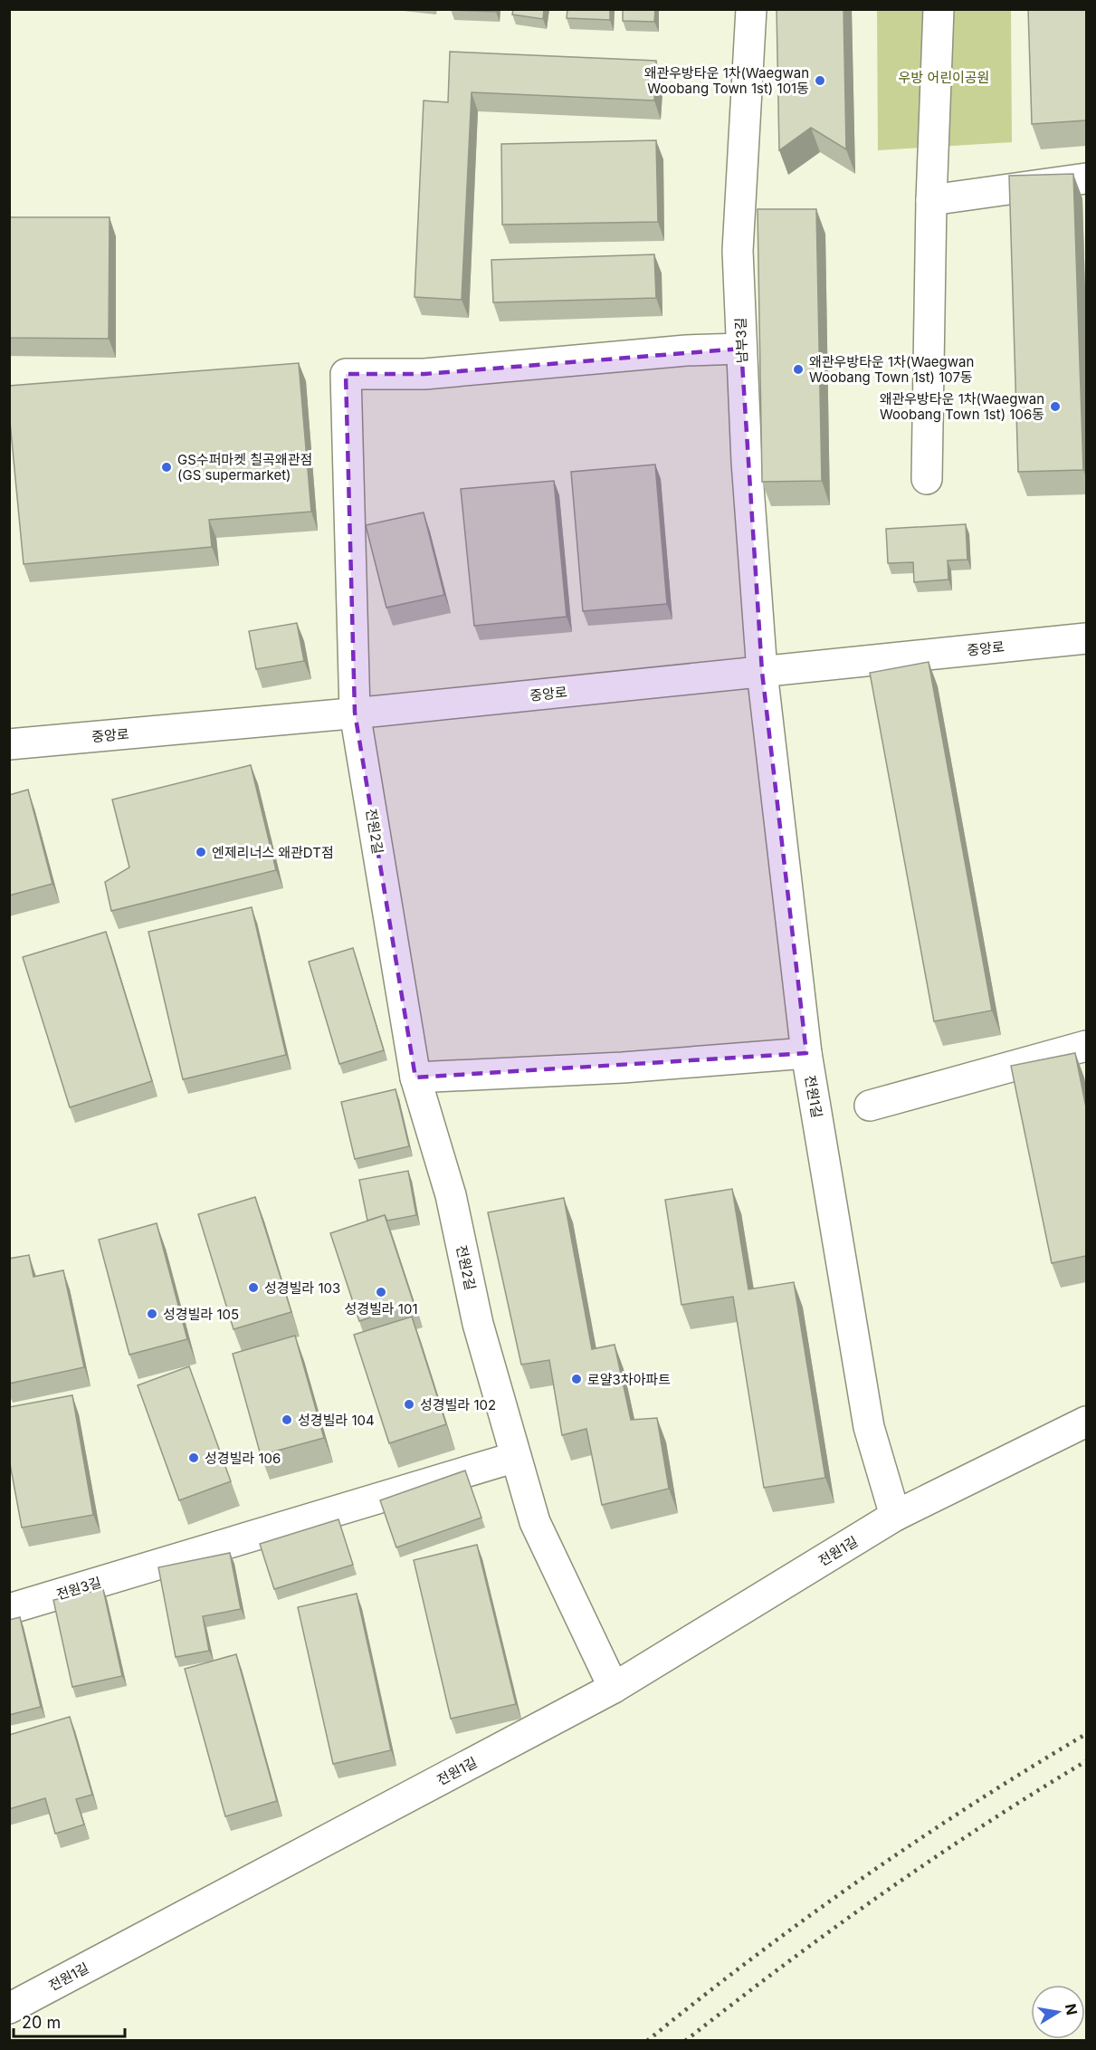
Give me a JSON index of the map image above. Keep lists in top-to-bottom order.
{
  "streets": {
    "street": [
      "남부3길",
      "중앙로",
      "전원2길",
      "전원1길",
      "전원3길"
    ]
  },
  "crossings": [
    ["남부3길", "중앙로"],
    ["남부3길", "전원2길"],
    ["남부3길", "전원1길"],
    ["중앙로", "전원2길"],
    ["중앙로", "전원1길"],
    ["전원2길", "전원1길"],
    ["전원2길", "전원3길"]
  ],
  "parks": ["우방 어린이공원"],
  "places": [
    "왜관우방타운 1차(Waegwan Woobang Town 1st) 101동",
    "왜관우방타운 1차(Waegwan Woobang Town 1st) 107동",
    "왜관우방타운 1차(Waegwan Woobang Town 1st) 106동",
    "GS수퍼마켓 칠곡왜관점 (GS supermarket)",
    "엔제리너스 왜관DT점",
    "성경빌라 103",
    "성경빌라 101",
    "성경빌라 105",
    "로얄3차아파트",
    "성경빌라 102",
    "성경빌라 104",
    "성경빌라 106"
  ],
  "scale_bar": "20 m",
  "north": "right"
}
